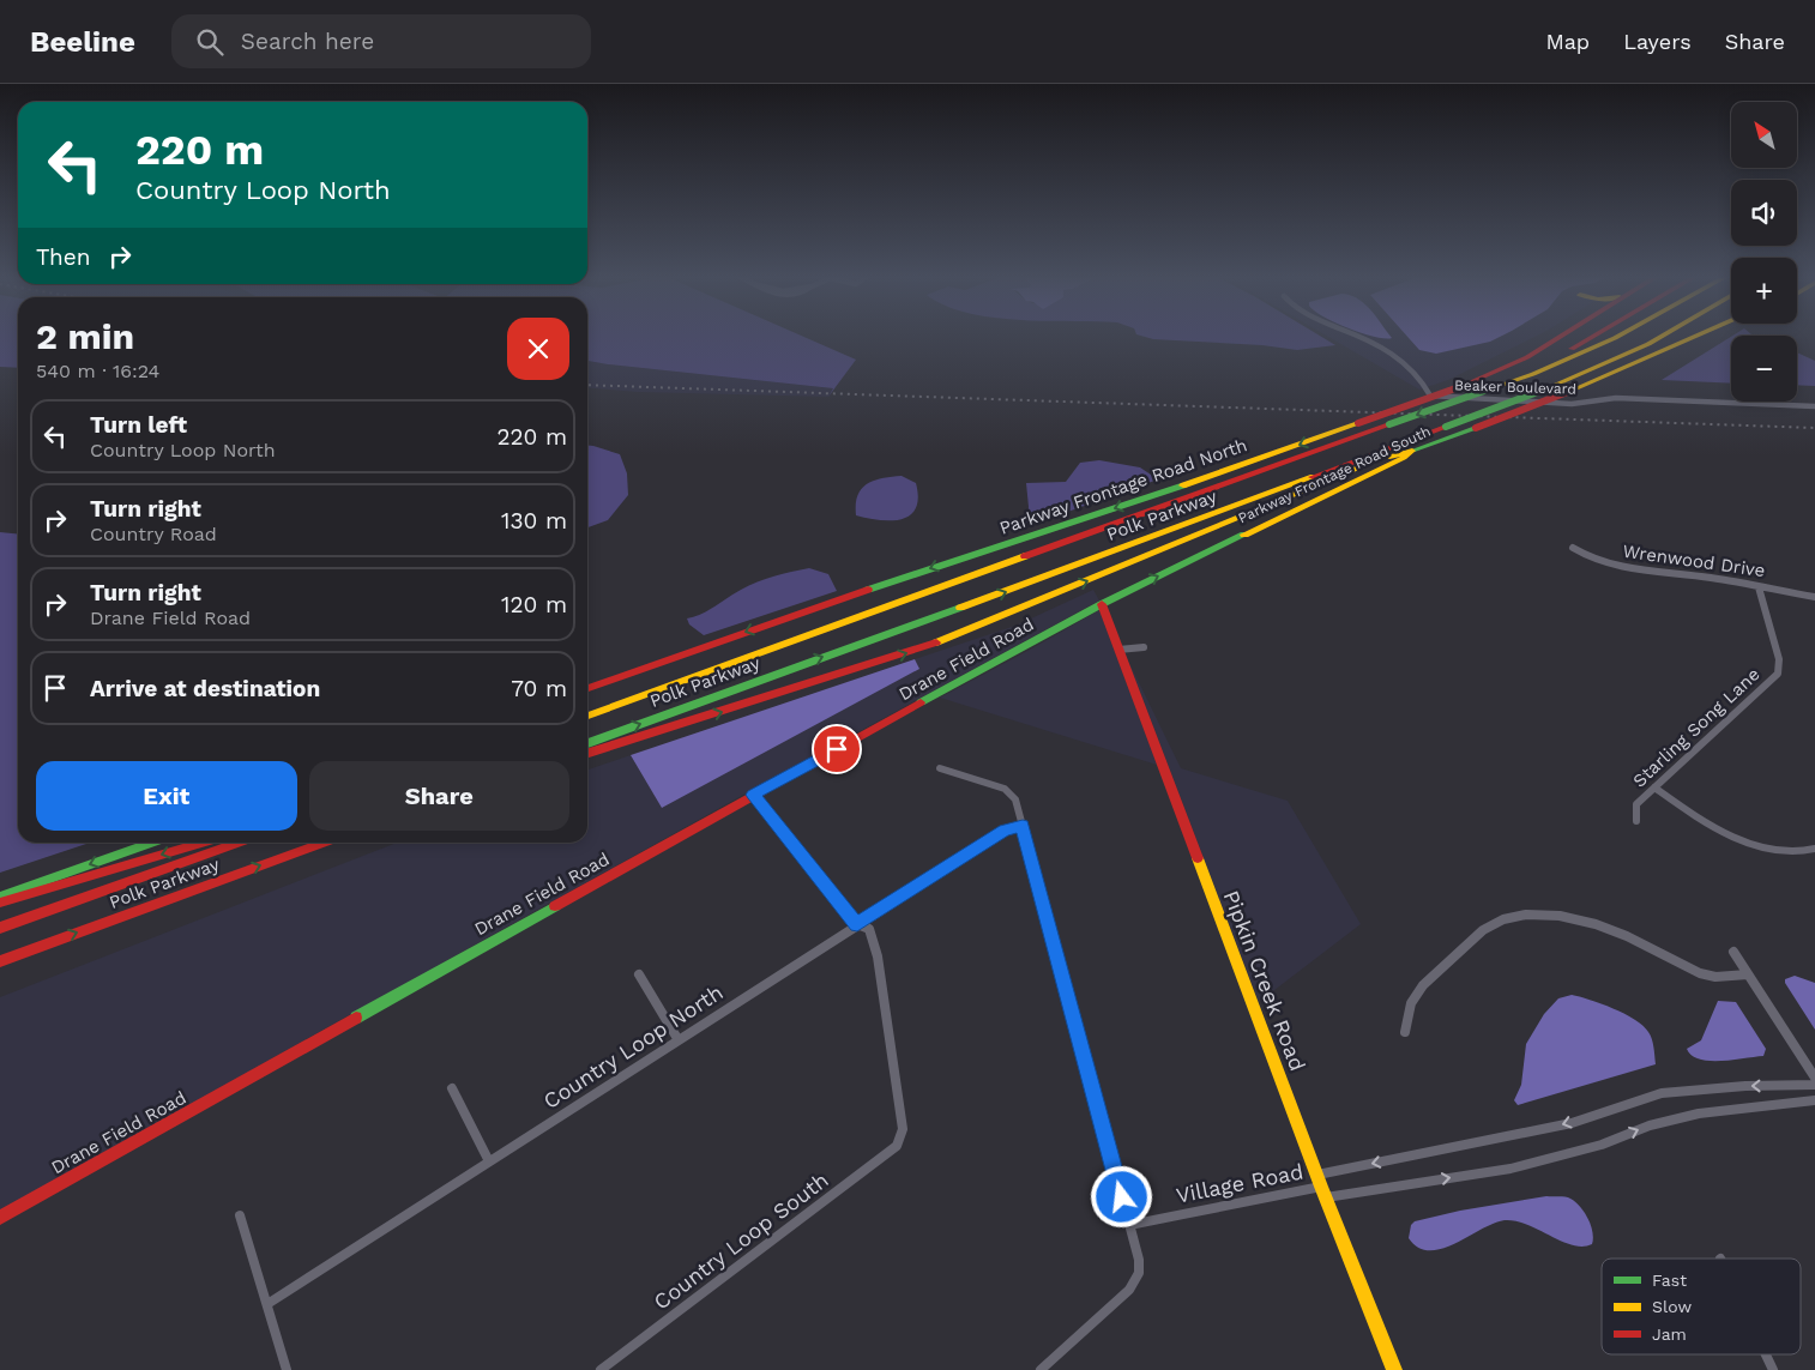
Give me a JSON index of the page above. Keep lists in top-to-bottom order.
{
  "streets": {
    "main road": [
      "Parkway Frontage Road South",
      "Parkway Frontage Road North",
      "Polk Parkway",
      "Drane Field Road",
      "Pipkin Creek Road"
    ],
    "street": [
      "Beaker Boulevard",
      "Wrenwood Drive",
      "Starling Song Lane",
      "Country Loop North",
      "Village Road",
      "Country Loop South"
    ]
  },
  "crossings": [
    ["Parkway Frontage Road South", "Drane Field Road"],
    ["Parkway Frontage Road South", "Pipkin Creek Road"],
    ["Wrenwood Drive", "Starling Song Lane"],
    ["Drane Field Road", "Pipkin Creek Road"],
    ["Pipkin Creek Road", "Village Road"],
    ["Country Loop North", "Country Loop South"]
  ],
  "legend": ["Fast", "Slow", "Jam"],
  "north": "top left",
  "page": {
    "header": "Beeline",
    "search": "Search here",
    "nav": ["Map", "Layers", "Share"],
    "map_buttons": ["+", "−"],
    "turn": ["220 m", "Country Loop North"],
    "then": "Then",
    "heading": ["2 min", "540 m · 16:24"],
    "list": [
      {
        "name": "Turn left",
        "note": "Country Loop North",
        "value": "220 m"
      },
      {
        "name": "Turn right",
        "note": "Country Road",
        "value": "130 m"
      },
      {
        "name": "Turn right",
        "note": "Drane Field Road",
        "value": "120 m"
      },
      {
        "name": "Arrive at destination",
        "value": "70 m"
      }
    ],
    "buttons": ["Exit", "Share"]
  }
}
